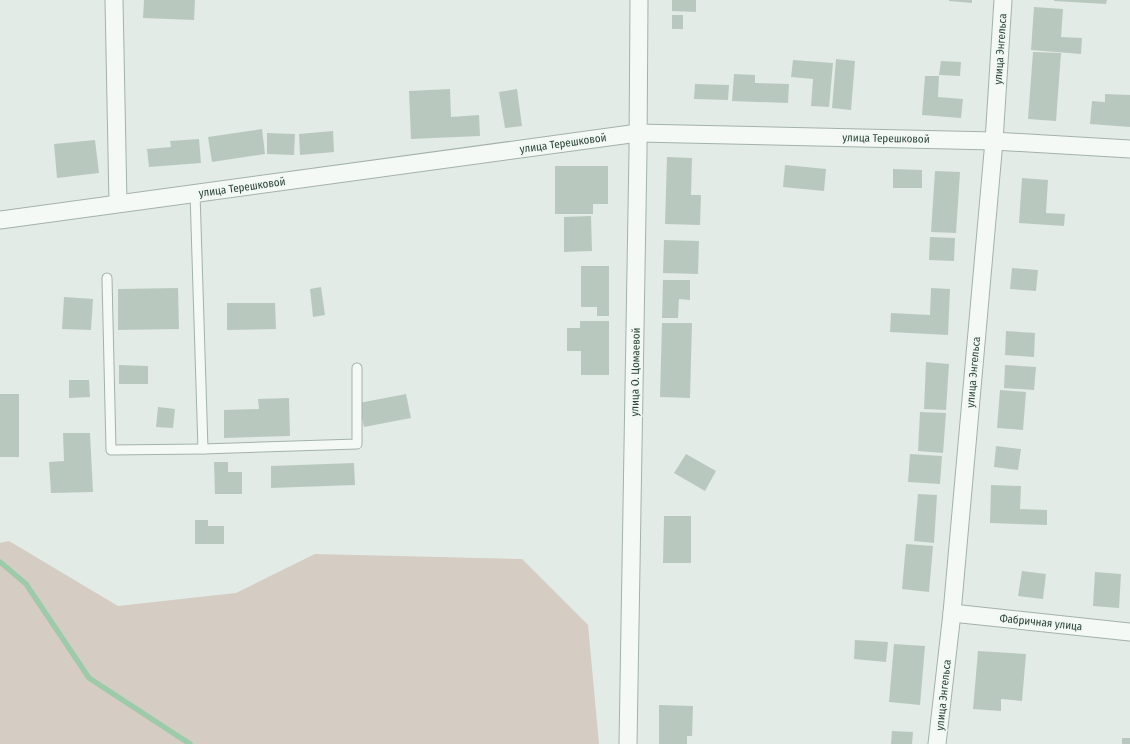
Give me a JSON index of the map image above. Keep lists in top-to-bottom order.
{
  "streets": {
    "street": [
      "улица Энгельса",
      "улица Терешковой",
      "улица О. Цомаевой",
      "Фабричная улица"
    ]
  },
  "crossings": [
    ["улица Энгельса", "улица Терешковой"],
    ["улица Энгельса", "Фабричная улица"],
    ["улица Терешковой", "улица О. Цомаевой"]
  ]
}
